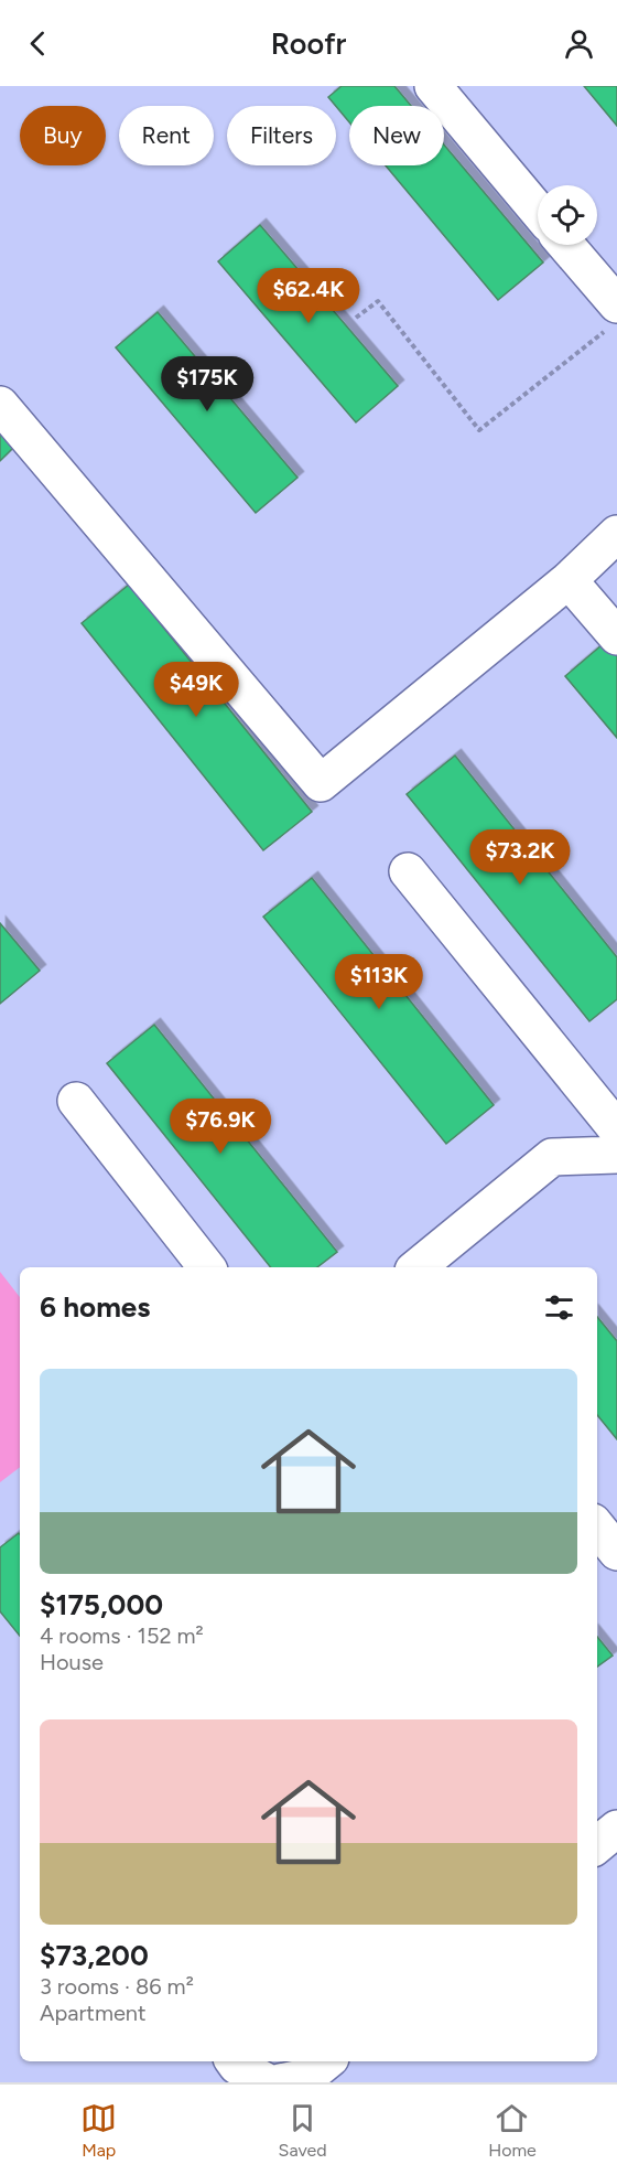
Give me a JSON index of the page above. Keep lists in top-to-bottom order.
{
  "page": {
    "header": "Roofr",
    "chip": [
      "Buy",
      "Rent",
      "Filters",
      "New"
    ],
    "price": [
      "$62.4K",
      "$175K",
      "$49K",
      "$73.2K",
      "$113K",
      "$76.9K"
    ],
    "heading": "6 homes",
    "list": [
      {
        "name": "$175,000",
        "note": "4 rooms · 152 m² · House"
      },
      {
        "name": "$73,200",
        "note": "3 rooms · 86 m² · Apartment"
      }
    ],
    "tabs": ["Map", "Saved", "Home"]
  }
}
